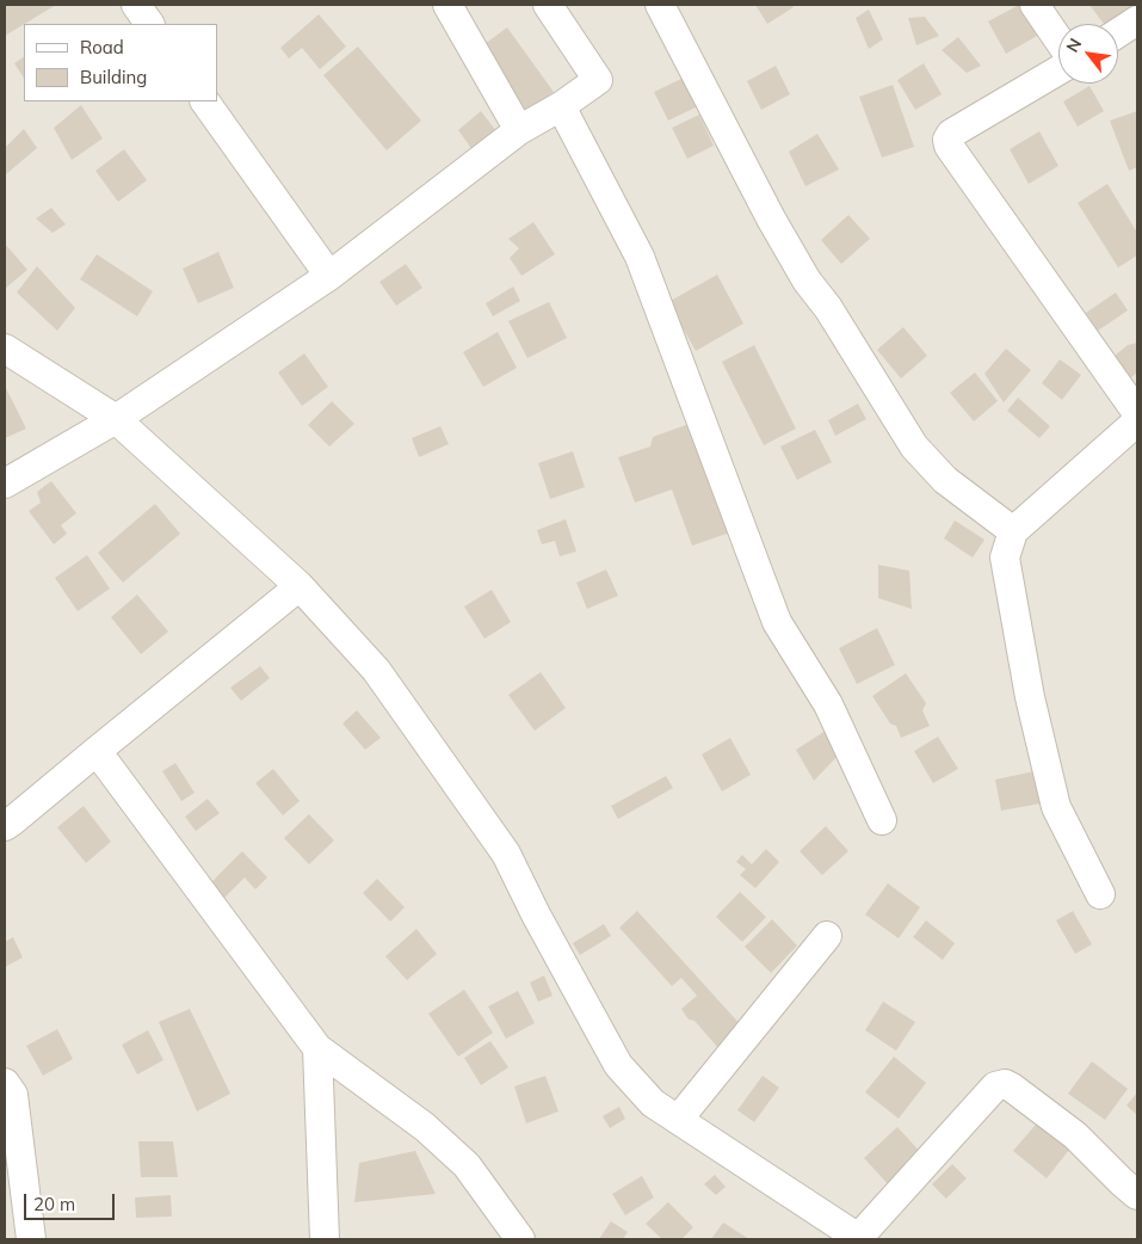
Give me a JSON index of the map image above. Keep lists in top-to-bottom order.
{
  "legend": ["Road", "Building"],
  "scale_bar": "20 m",
  "north": "top left"
}
